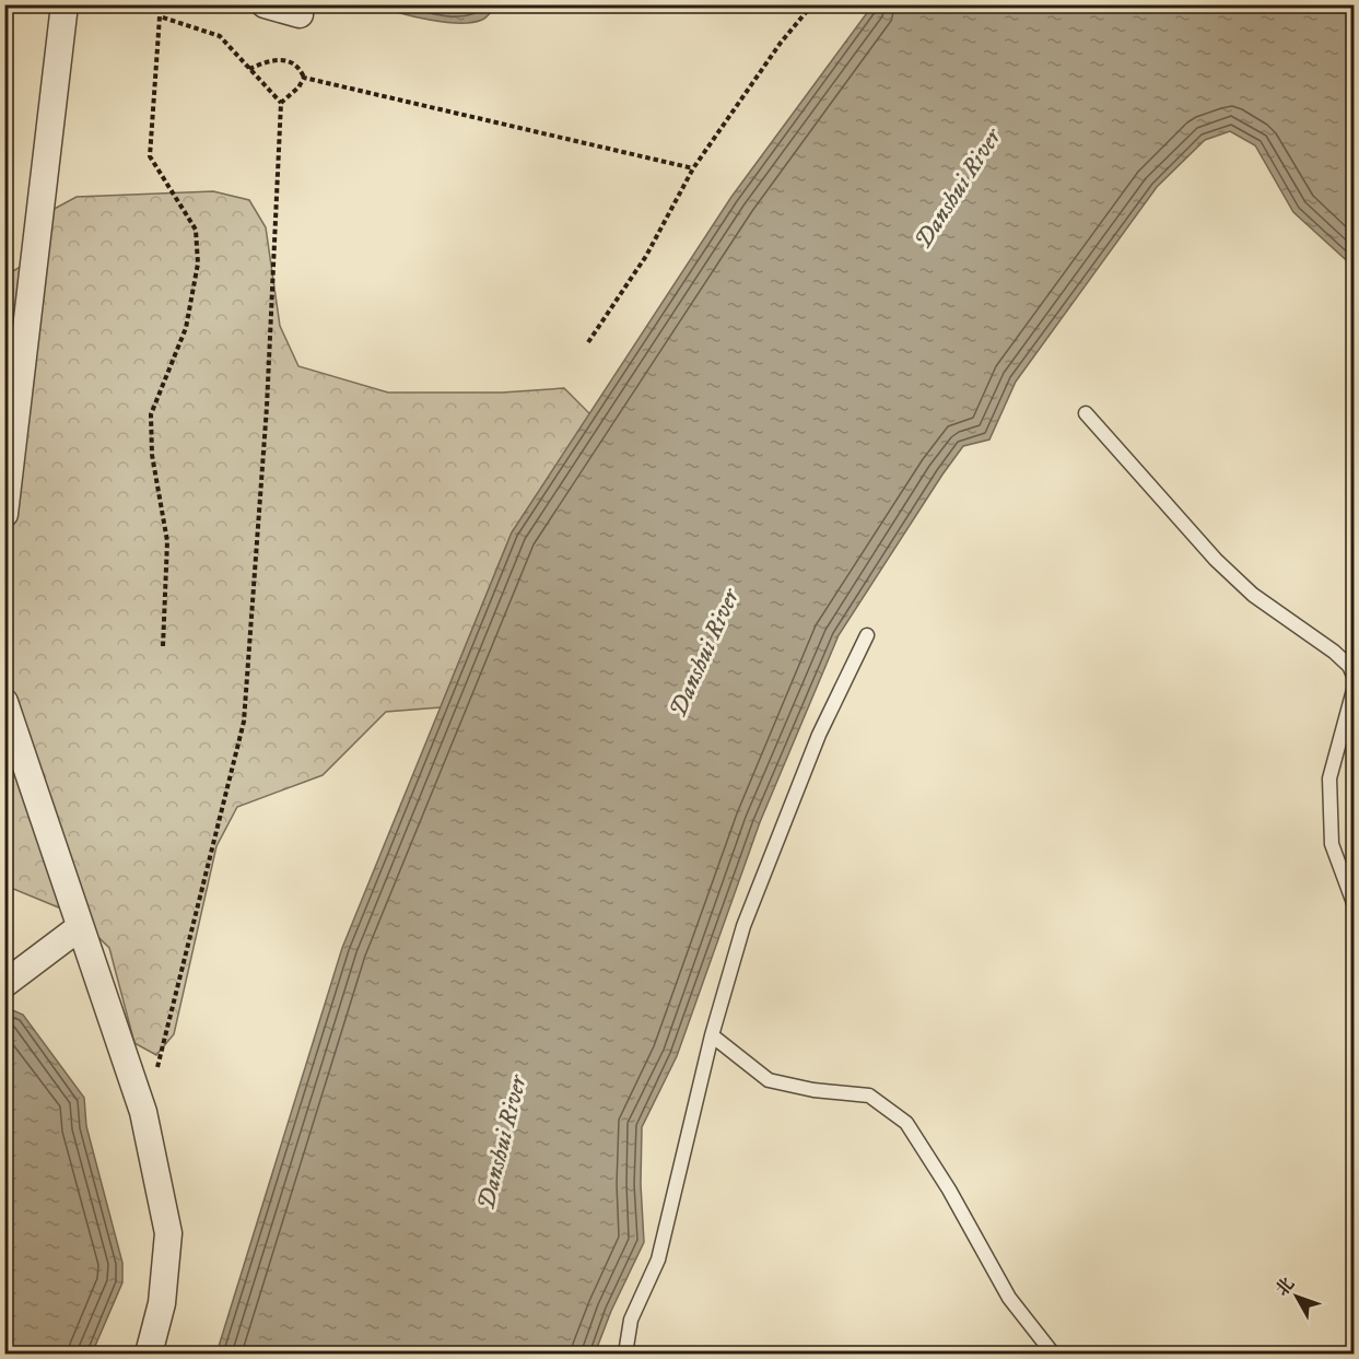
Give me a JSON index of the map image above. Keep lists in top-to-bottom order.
{
  "water": ["Danshui River"],
  "north": "top left"
}
